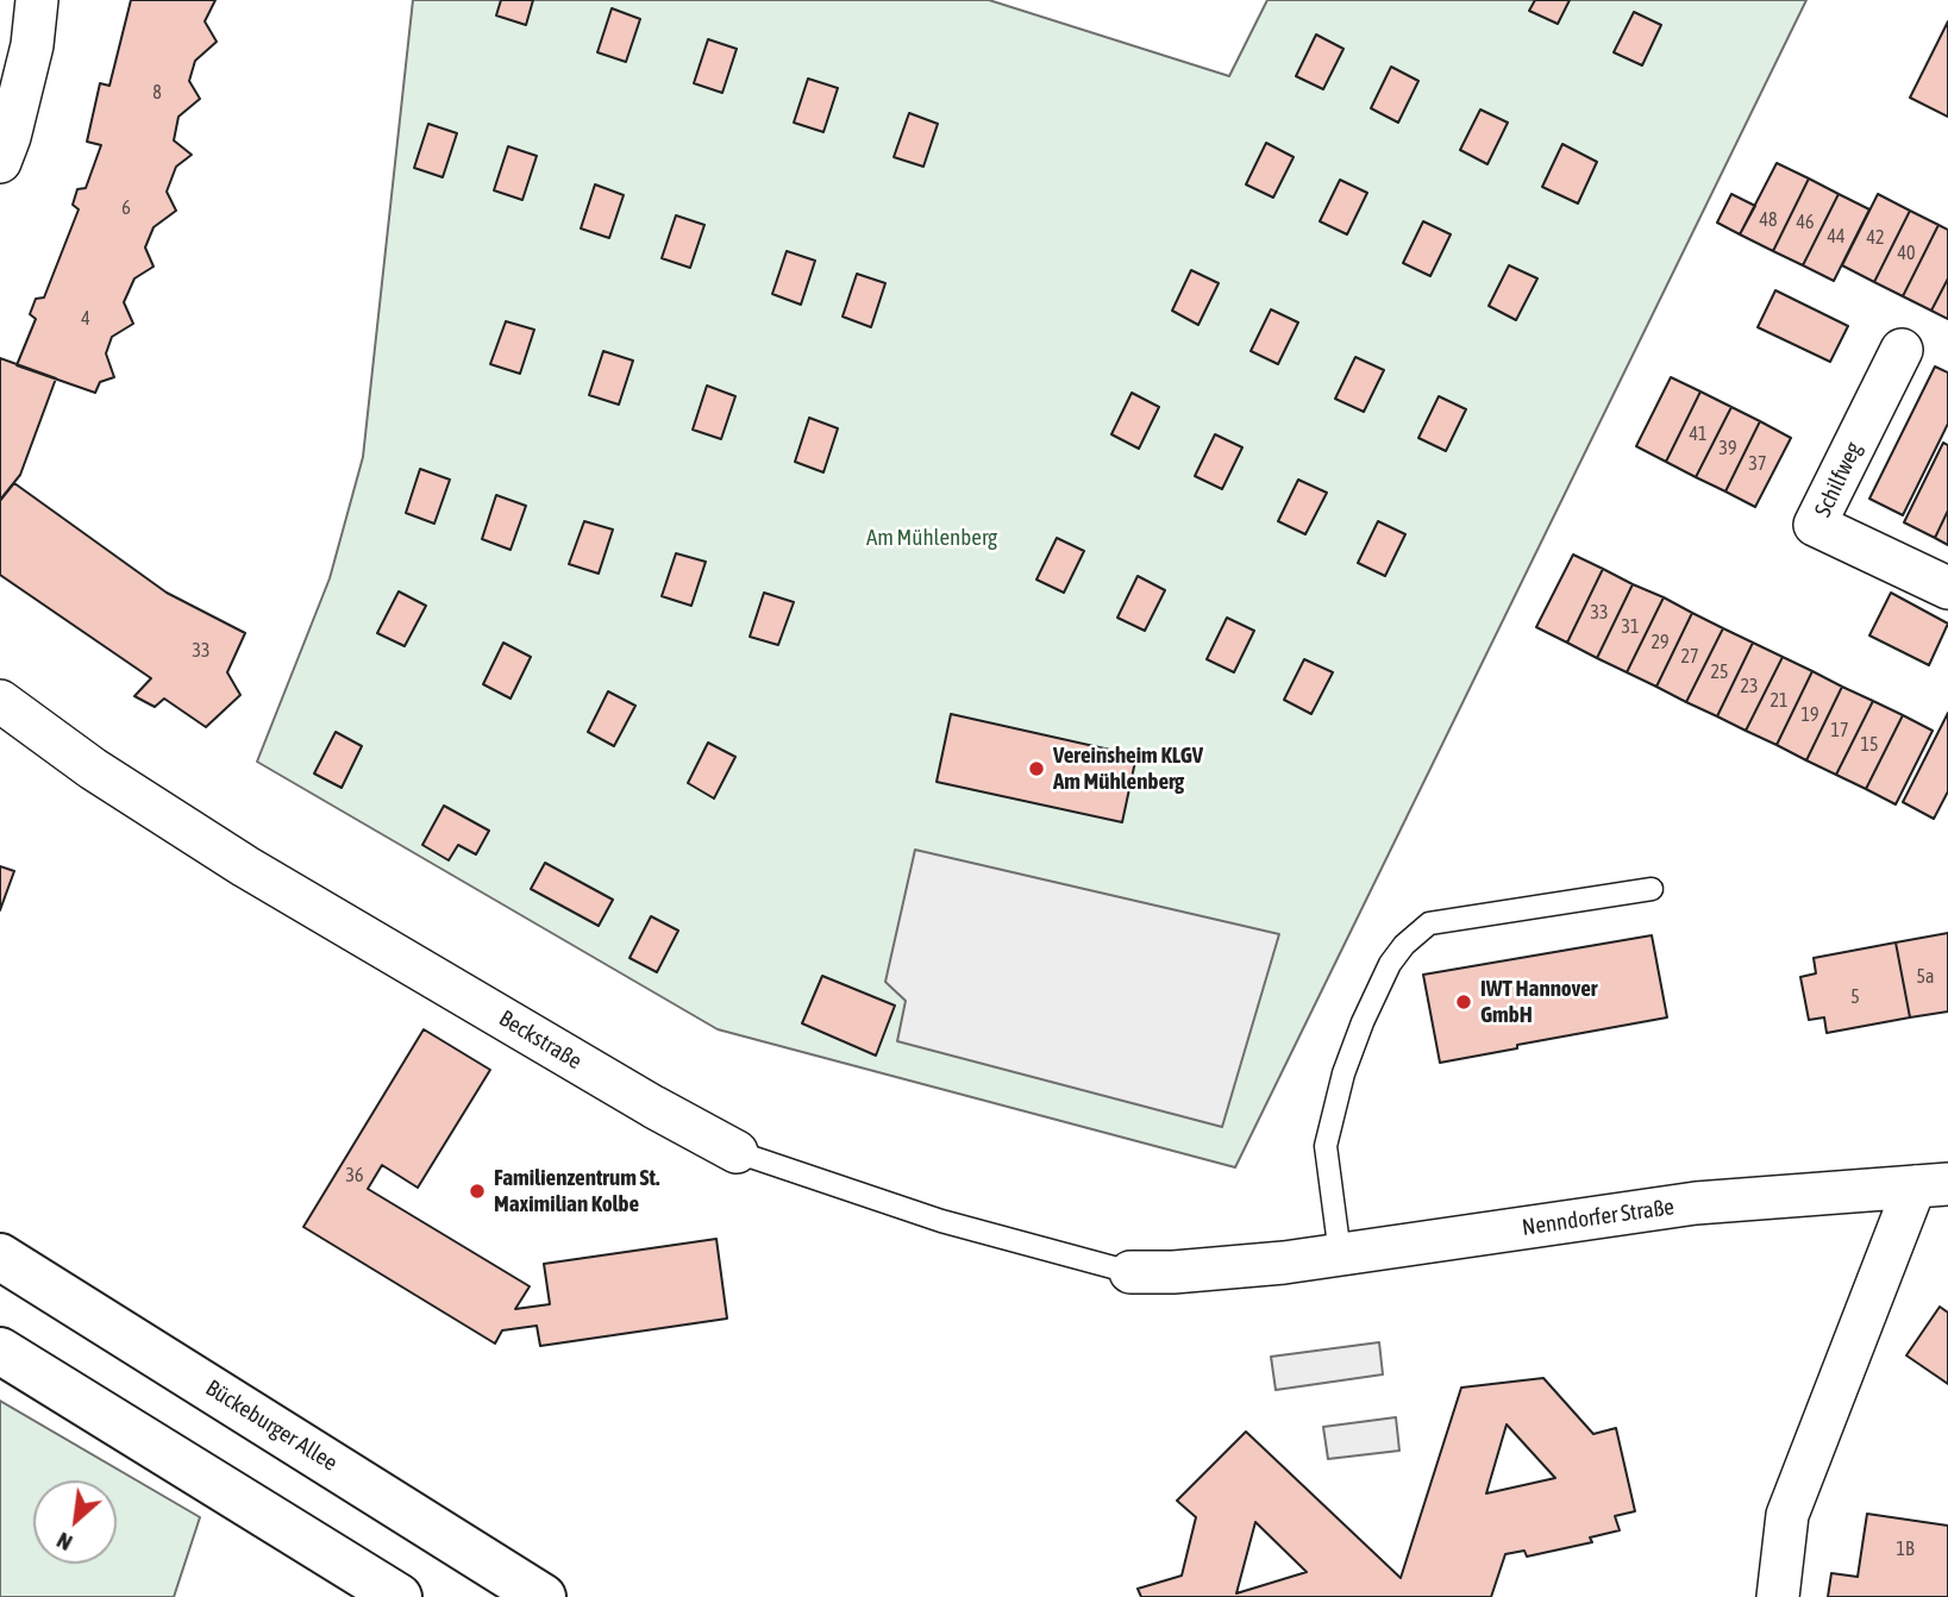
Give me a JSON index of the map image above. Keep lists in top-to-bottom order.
{
  "streets": {
    "highway": ["Bückeburger Allee"],
    "street": ["Schilfweg", "Beckstraße", "Nenndorfer Straße"]
  },
  "crossings": [
    ["Beckstraße", "Nenndorfer Straße"]
  ],
  "parks": ["Am Mühlenberg"],
  "places": ["Vereinsheim KLGV Am Mühlenberg", "IWT Hannover GmbH", "Familienzentrum St. Maximilian Kolbe"],
  "house_numbers": [
    "8",
    "6",
    "48",
    "46",
    "44",
    "42",
    "40",
    "4",
    "41",
    "39",
    "37",
    "33",
    "31",
    "29",
    "33",
    "27",
    "25",
    "23",
    "21",
    "19",
    "17",
    "15",
    "5a",
    "5",
    "36",
    "1B"
  ],
  "north": "bottom left"
}
